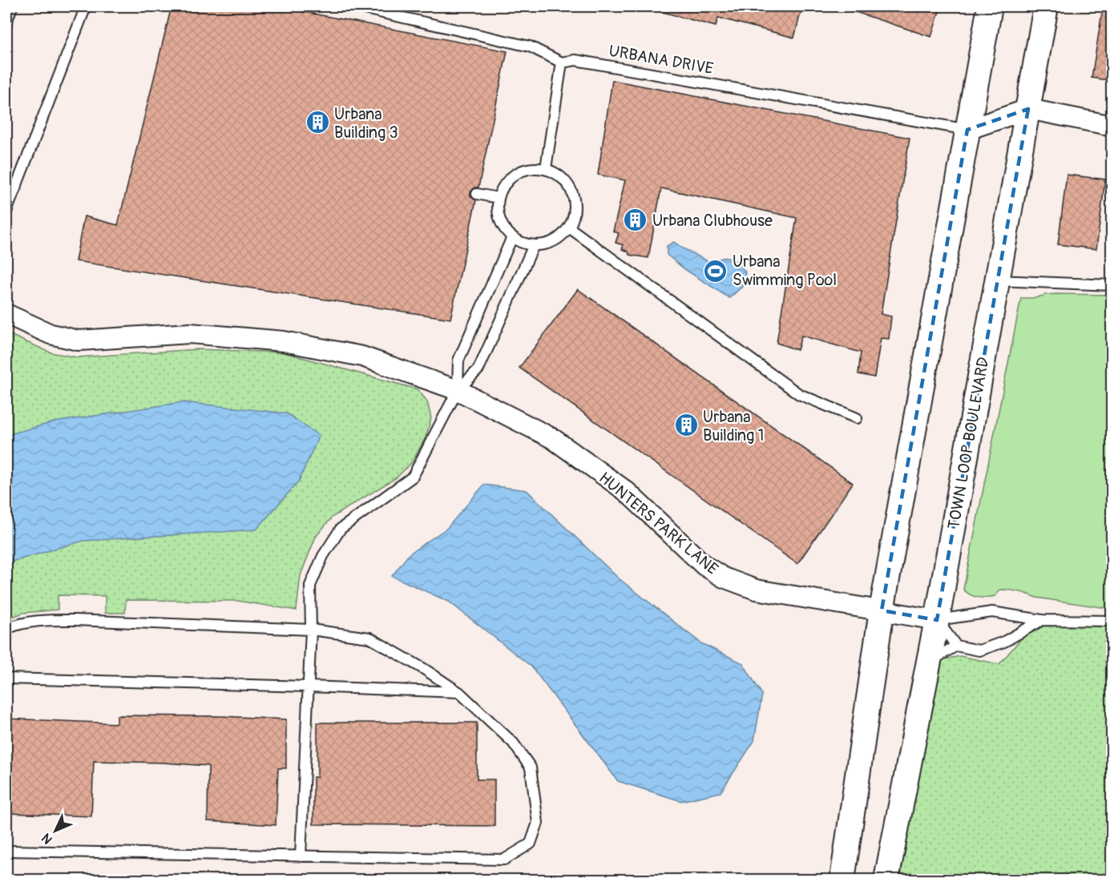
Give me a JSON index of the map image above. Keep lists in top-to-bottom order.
{
  "streets": {
    "street": ["TOWN LOOP BOULEVARD", "HUNTERS PARK LANE"],
    "lane": ["URBANA DRIVE"]
  },
  "crossings": [
    ["TOWN LOOP BOULEVARD", "HUNTERS PARK LANE"]
  ],
  "places": {
    "building": ["Urbana Building 3", "Urbana Clubhouse", "Urbana Building 1"],
    "sports": ["Urbana Swimming Pool"]
  },
  "north": "bottom left"
}
